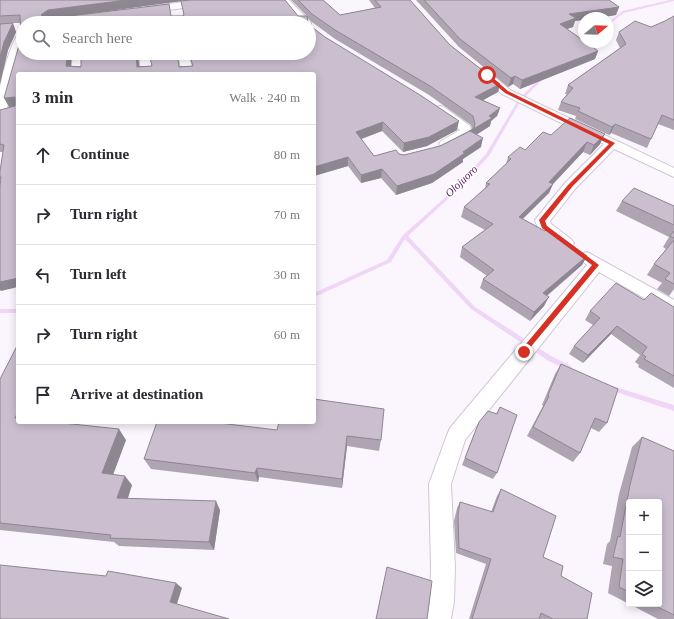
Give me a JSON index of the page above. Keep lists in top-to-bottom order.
{
  "water": ["Olojuoro"],
  "north": "right",
  "page": {
    "search": "Search here",
    "heading": ["3 min", "Walk · 240 m"],
    "list": [
      ["Continue", "80 m"],
      ["Turn right", "70 m"],
      ["Turn left", "30 m"],
      ["Turn right", "60 m"],
      "Arrive at destination"
    ],
    "map_buttons": ["+", "−"]
  }
}
